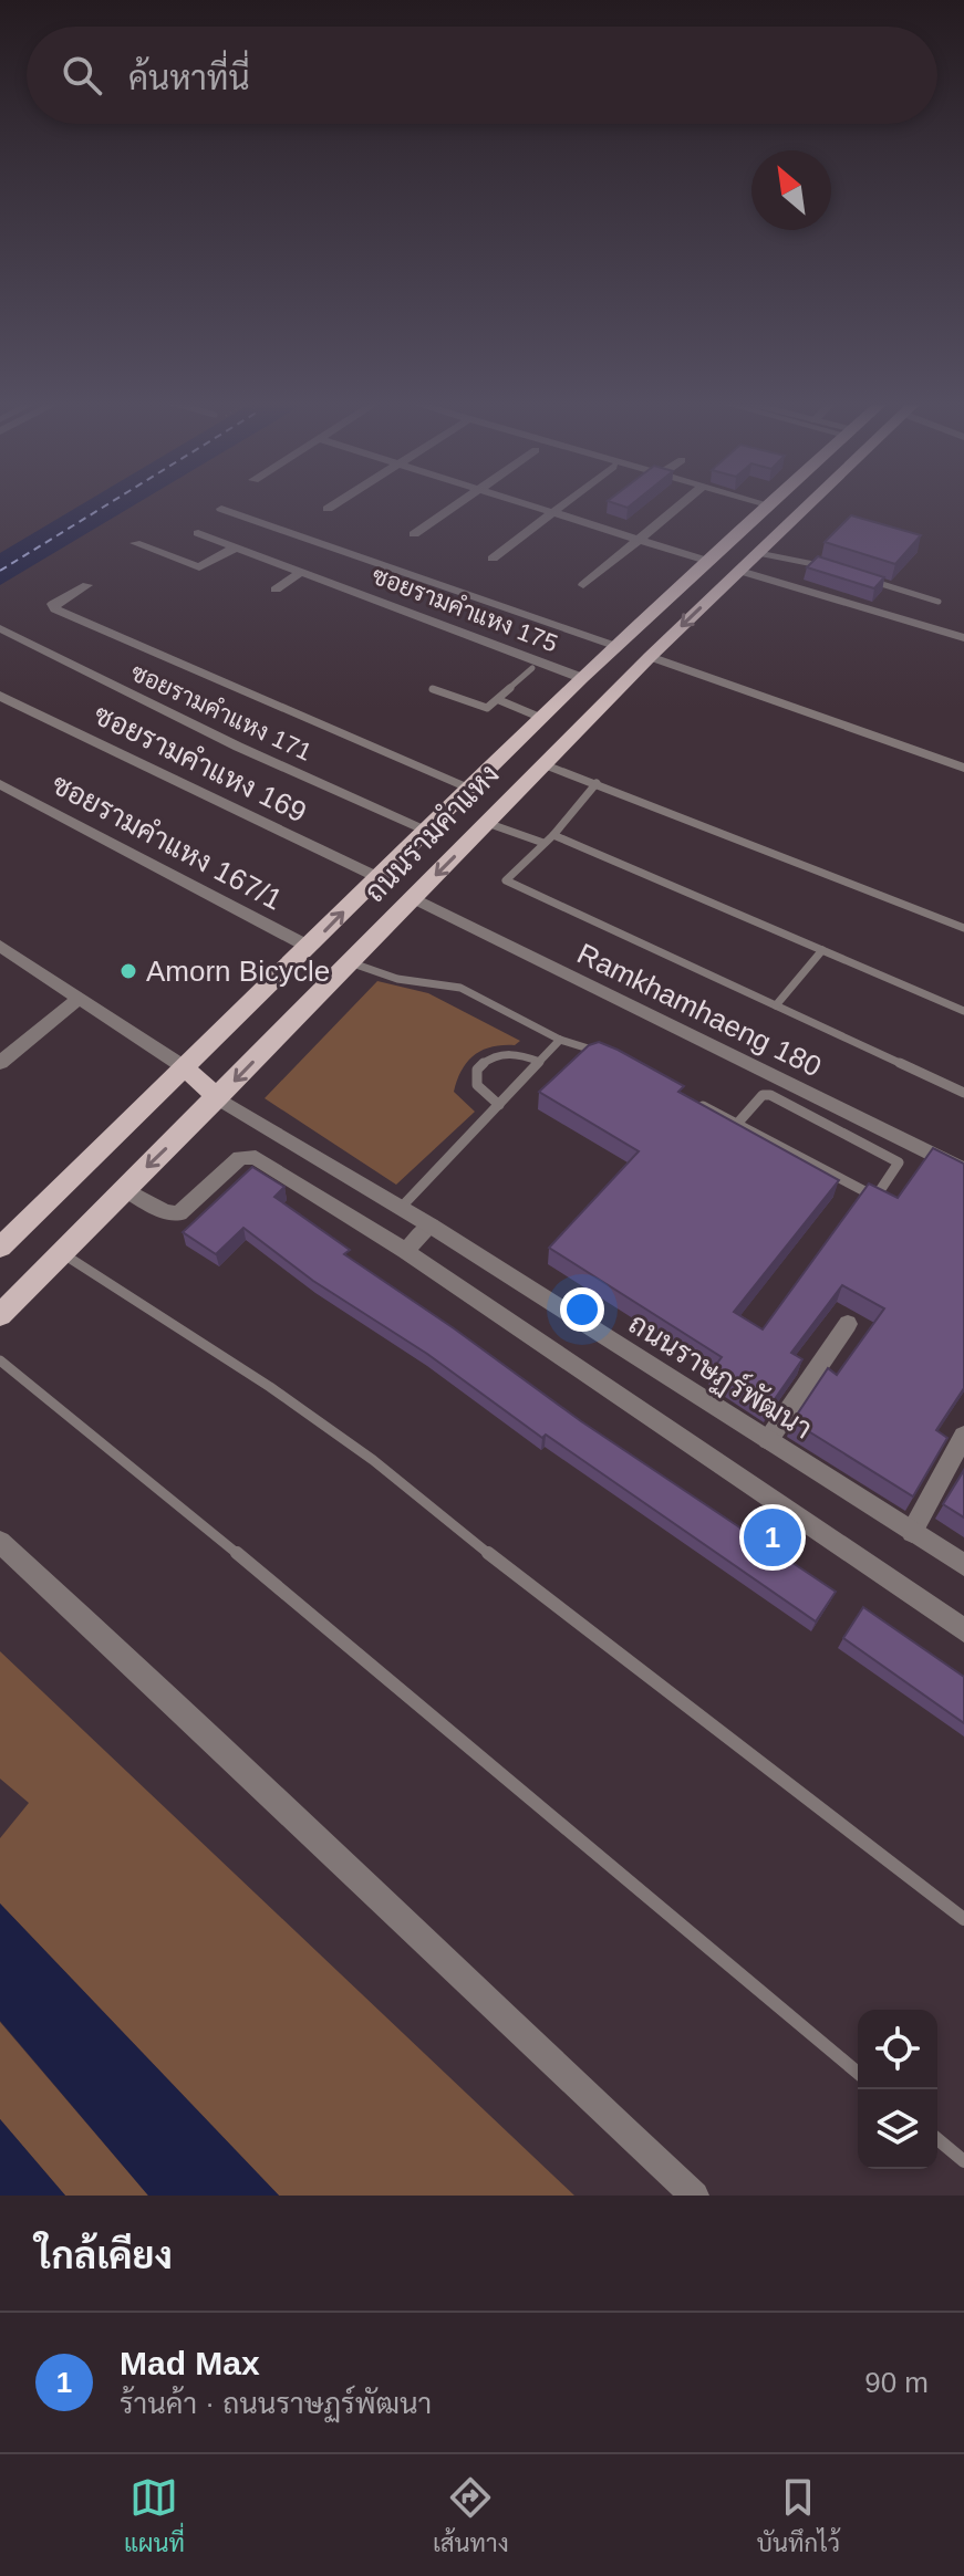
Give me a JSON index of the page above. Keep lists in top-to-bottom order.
{
  "streets": {
    "main road": ["ถนนรามคำแหง"],
    "street": [
      "ซอยรามคำแหง 175",
      "ซอยรามคำแหง 171",
      "ซอยรามคำแหง 169",
      "ซอยรามคำแหง 167/1",
      "Ramkhamhaeng 180",
      "ถนนราษฏร์พัฒนา"
    ]
  },
  "crossings": [
    ["ซอยรามคำแหง 175", "ถนนรามคำแหง"],
    ["ซอยรามคำแหง 171", "ถนนรามคำแหง"],
    ["ซอยรามคำแหง 169", "ถนนรามคำแหง"],
    ["ถนนรามคำแหง", "ซอยรามคำแหง 167/1"],
    ["ถนนรามคำแหง", "Ramkhamhaeng 180"],
    ["ถนนรามคำแหง", "ถนนราษฏร์พัฒนา"]
  ],
  "places": ["Amorn Bicycle"],
  "north": "top left",
  "page": {
    "search": "ค้นหาที่นี่",
    "pins": "1",
    "heading": "ใกล้เคียง",
    "list": [
      {
        "mark": "1",
        "name": "Mad Max",
        "note": "ร้านค้า · ถนนราษฏร์พัฒนา",
        "value": "90 m"
      }
    ],
    "nav": ["แผนที่", "เส้นทาง", "บันทึกไว้"]
  }
}
